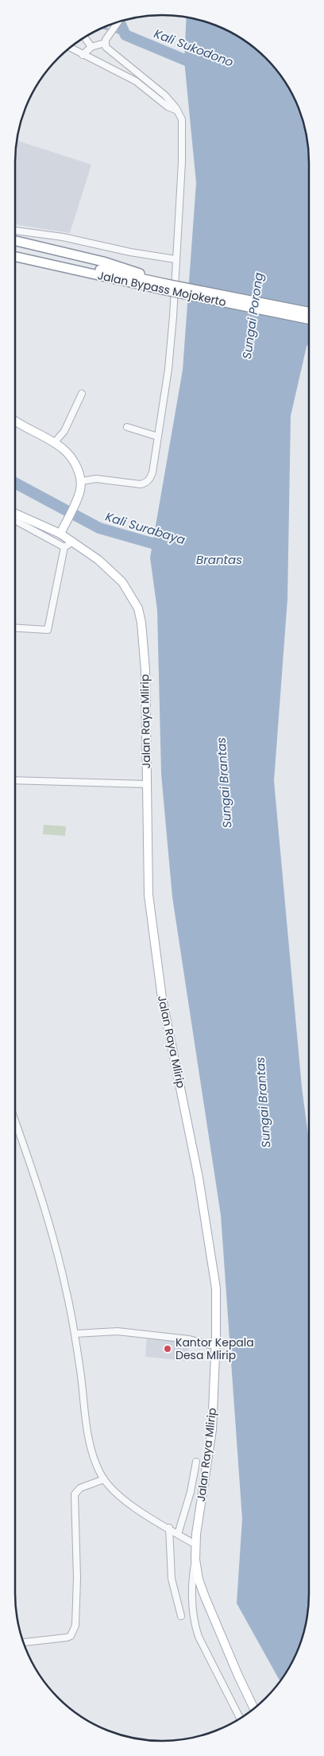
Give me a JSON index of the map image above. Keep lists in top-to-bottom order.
{
  "streets": {
    "highway": ["Jalan Bypass Mojokerto"],
    "main road": ["Jalan Raya Mlirip"]
  },
  "water": [
    "Kali Sukodono",
    "Sungai Porong",
    "Kali Surabaya",
    "Brantas",
    "Sungai Brantas"
  ],
  "places": ["Kantor Kepala Desa Mlirip"]
}
